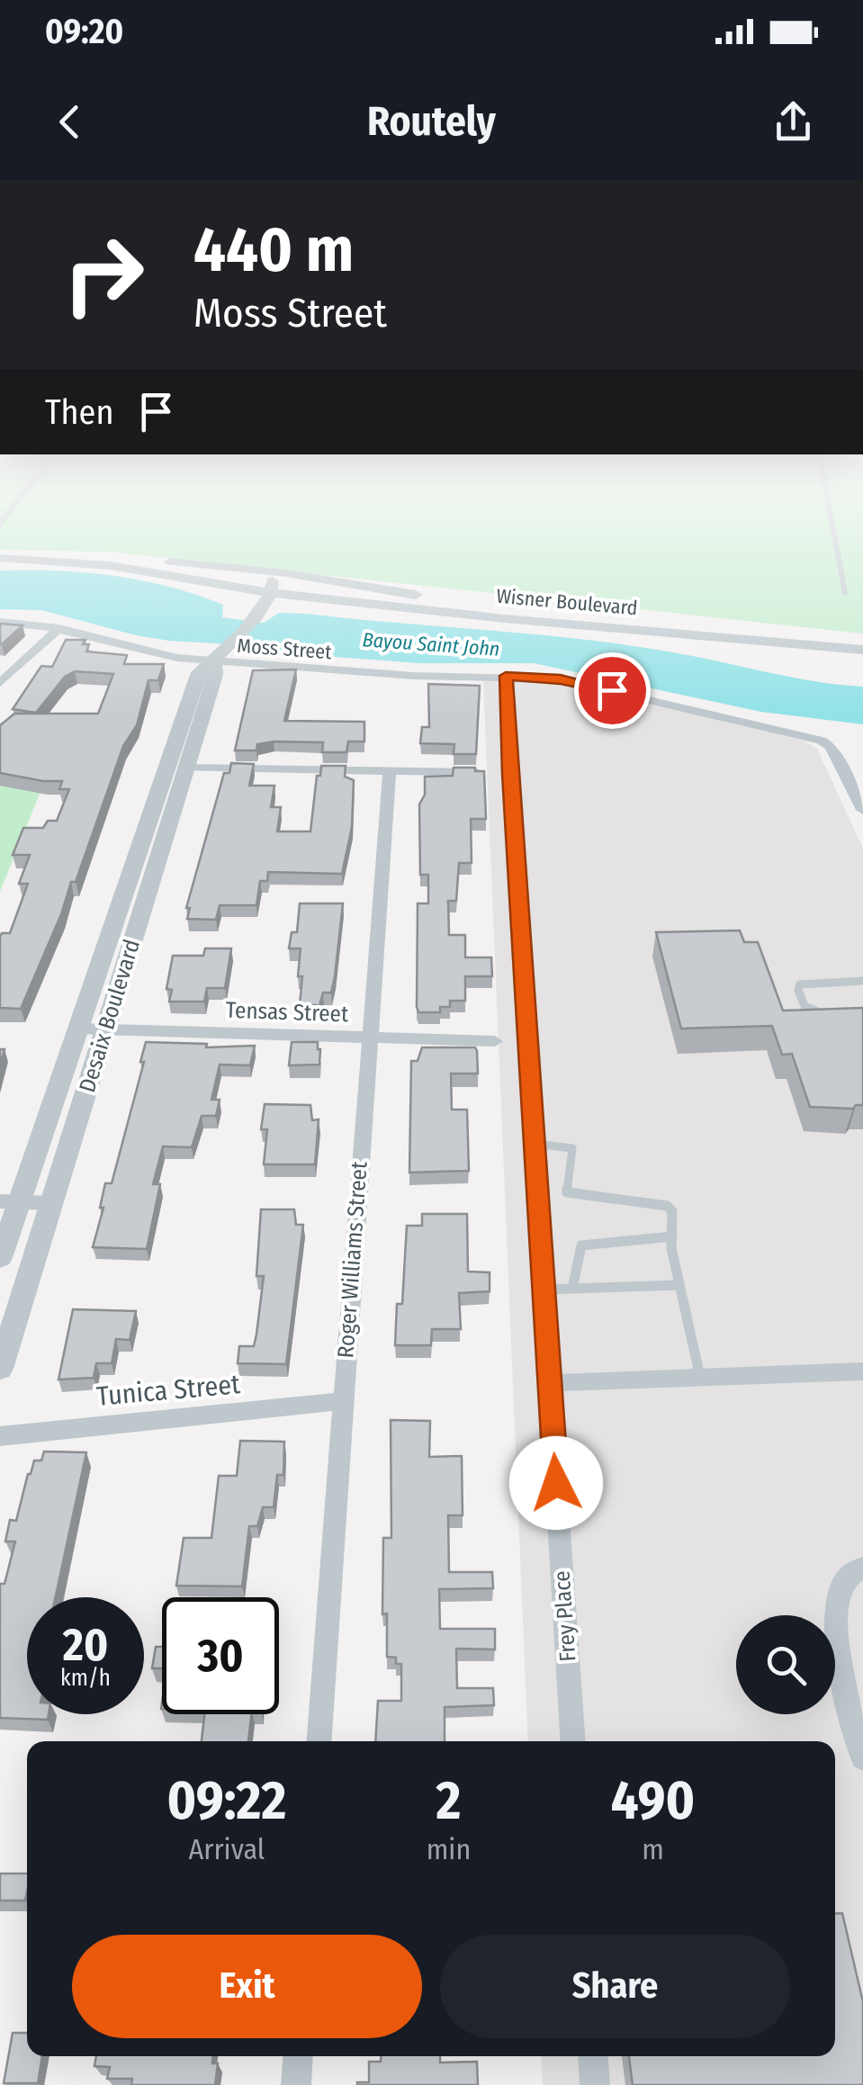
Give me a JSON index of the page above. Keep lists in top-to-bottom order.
{
  "streets": {
    "street": [
      "Wisner Boulevard",
      "Moss Street",
      "Tensas Street",
      "Desaix Boulevard",
      "Roger Williams Street",
      "Tunica Street",
      "Frey Place"
    ]
  },
  "crossings": [
    ["Wisner Boulevard", "Desaix Boulevard"],
    ["Moss Street", "Desaix Boulevard"],
    ["Moss Street", "Frey Place"],
    ["Tensas Street", "Desaix Boulevard"],
    ["Tensas Street", "Roger Williams Street"],
    ["Roger Williams Street", "Tunica Street"]
  ],
  "water": ["Bayou Saint John"],
  "page": {
    "status": "09:20",
    "header": "Routely",
    "turn": ["440 m", "Moss Street"],
    "then": "Then",
    "speed": "20 km/h",
    "limit": "30",
    "eta": [
      "09:22",
      "Arrival",
      "2",
      "min",
      "490",
      "m"
    ],
    "buttons": ["Exit", "Share"]
  }
}
